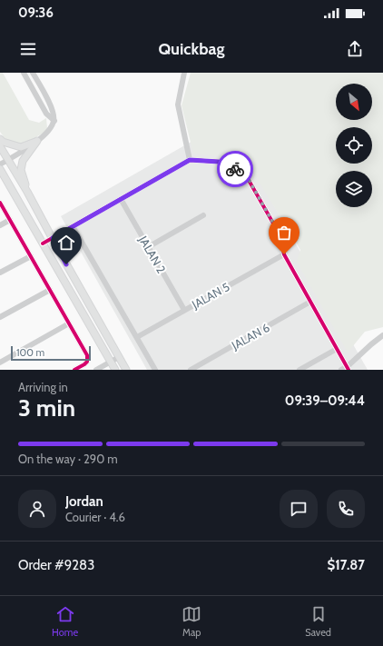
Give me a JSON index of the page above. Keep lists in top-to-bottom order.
{
  "streets": {
    "street": ["JALAN 2", "JALAN 5", "JALAN 6"]
  },
  "crossings": [
    ["JALAN 2", "JALAN 5"]
  ],
  "scale_bar": "100 m",
  "north": "bottom right",
  "page": {
    "status": "09:36",
    "header": "Quickbag",
    "scale": "100 m",
    "heading": ["3 min", "Arriving in", "09:39–09:44"],
    "panel": [
      "Jordan",
      "Courier · 4.6",
      "Order #9283",
      "$17.87"
    ],
    "bar": "On the way · 290 m",
    "tabs": ["Home", "Map", "Saved"]
  }
}
